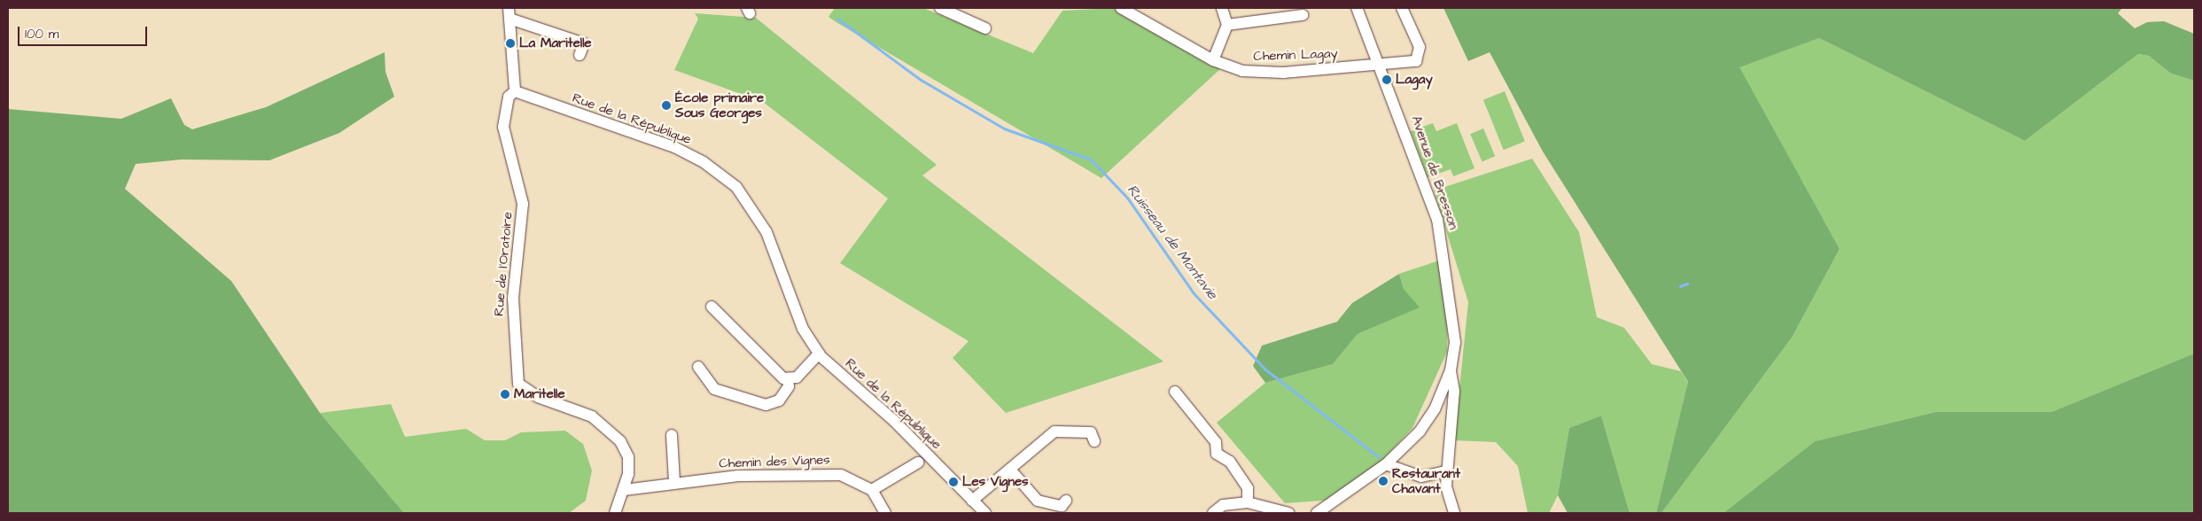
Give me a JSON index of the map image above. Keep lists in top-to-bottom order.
{
  "streets": {
    "street": [
      "Chemin Lagay",
      "Rue de la République",
      "Avenue de Bresson",
      "Rue de l'Oratoire",
      "Chemin des Vignes"
    ]
  },
  "crossings": [
    ["Chemin Lagay", "Avenue de Bresson"],
    ["Rue de la République", "Rue de l'Oratoire"],
    ["Rue de l'Oratoire", "Chemin des Vignes"]
  ],
  "water": ["Ruisseau de Montavie"],
  "places": [
    "La Maritelle",
    "Lagay",
    "École primaire Sous Georges",
    "Maritelle",
    "Restaurant Chavant",
    "Les Vignes"
  ],
  "scale_bar": "100 m"
}
